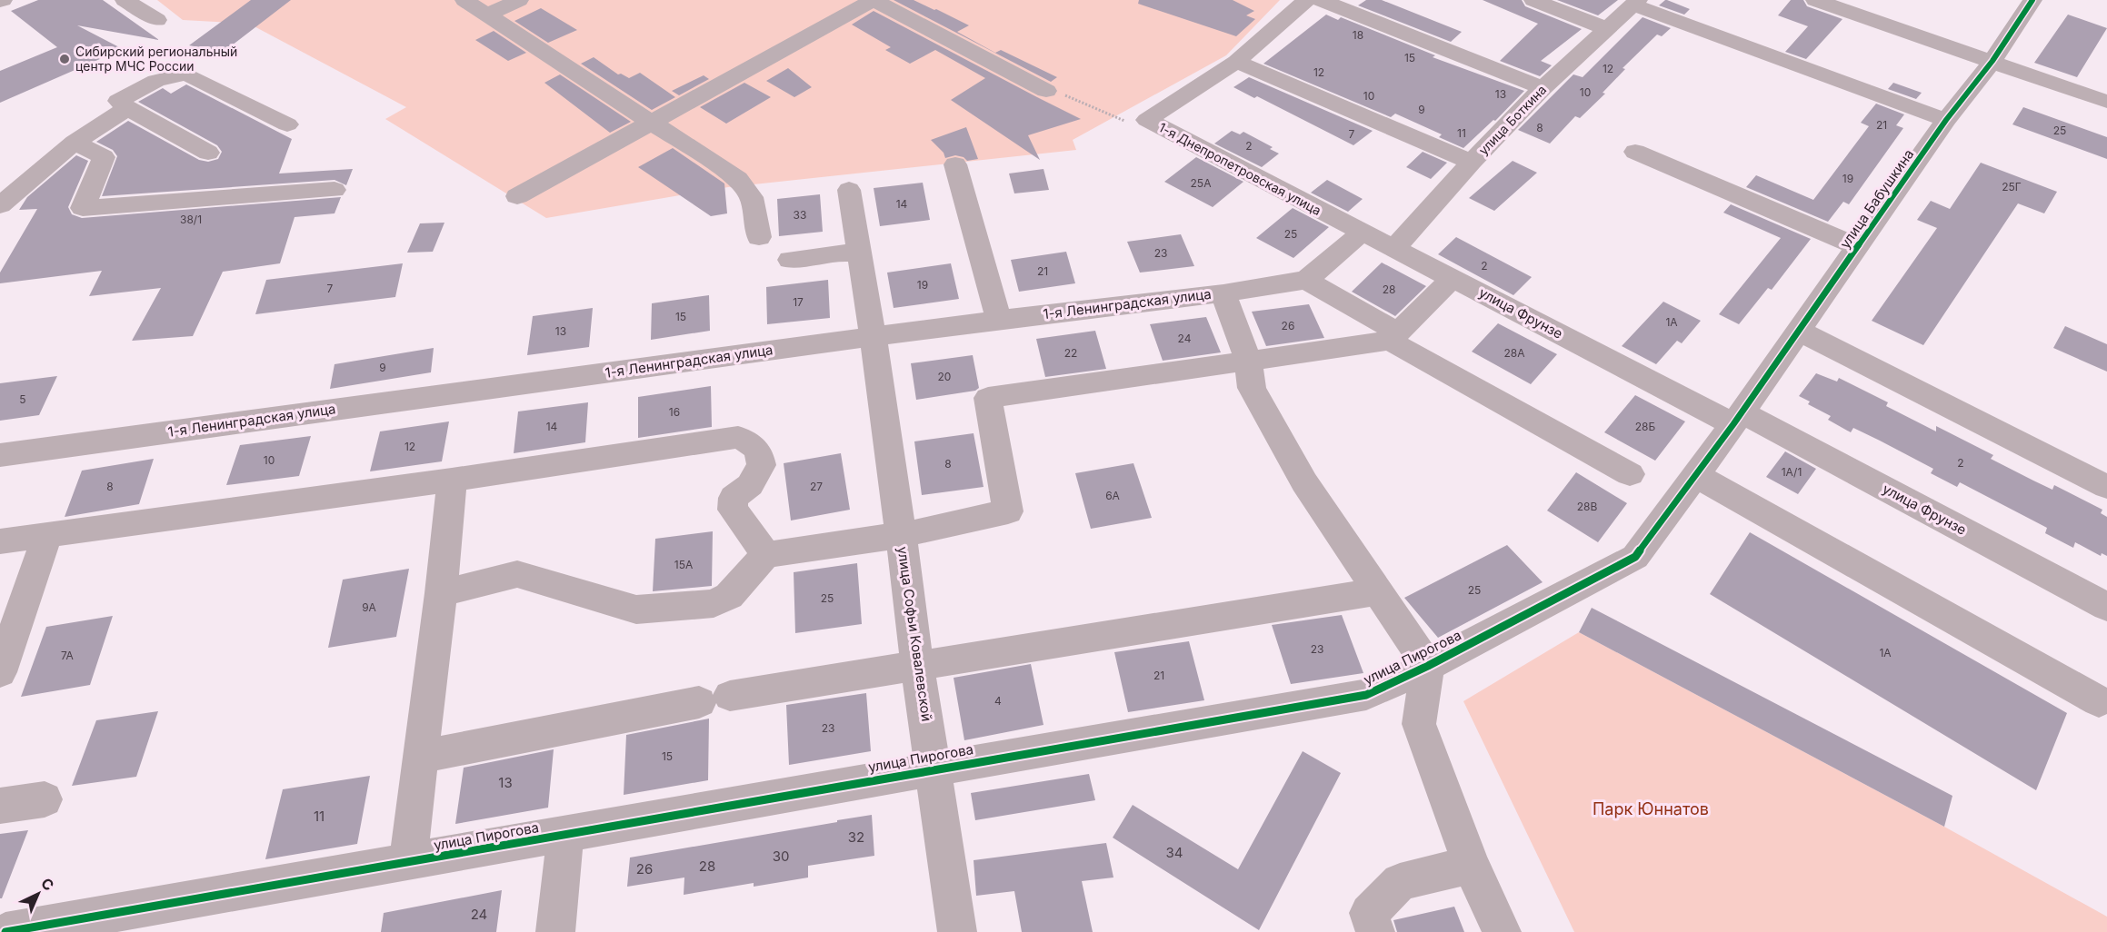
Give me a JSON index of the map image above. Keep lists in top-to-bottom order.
{
  "streets": {
    "street": [
      "улица Боткина",
      "1-я Днепропетровская улица",
      "улица Бабушкина",
      "1-я Ленинградская улица",
      "улица Фрунзе",
      "улица Софьи Ковалевской",
      "улица Пирогова"
    ]
  },
  "crossings": [
    ["улица Боткина", "1-я Днепропетровская улица"],
    ["улица Боткина", "улица Фрунзе"],
    ["1-я Днепропетровская улица", "улица Фрунзе"],
    ["улица Бабушкина", "улица Фрунзе"],
    ["улица Бабушкина", "улица Пирогова"],
    ["1-я Ленинградская улица", "улица Софьи Ковалевской"],
    ["улица Фрунзе", "улица Пирогова"],
    ["улица Софьи Ковалевской", "улица Пирогова"]
  ],
  "parks": ["Парк Юннатов"],
  "places": ["Сибирский региональный центр МЧС России"],
  "house_numbers": [
    "18",
    "15",
    "12",
    "12",
    "10",
    "13",
    "10",
    "9",
    "21",
    "8",
    "25",
    "11",
    "7",
    "2",
    "19",
    "25А",
    "25Г",
    "14",
    "33",
    "38/1",
    "25",
    "23",
    "2",
    "21",
    "19",
    "7",
    "28",
    "17",
    "15",
    "1А",
    "26",
    "13",
    "24",
    "22",
    "28А",
    "9",
    "20",
    "5",
    "16",
    "14",
    "28Б",
    "12",
    "10",
    "2",
    "8",
    "1А/1",
    "8",
    "27",
    "6А",
    "28В",
    "15А",
    "25",
    "25",
    "9А",
    "23",
    "1А",
    "7А",
    "21",
    "4",
    "23",
    "15",
    "13",
    "11",
    "32",
    "34",
    "30",
    "28",
    "26",
    "24"
  ],
  "north": "top right"
}
